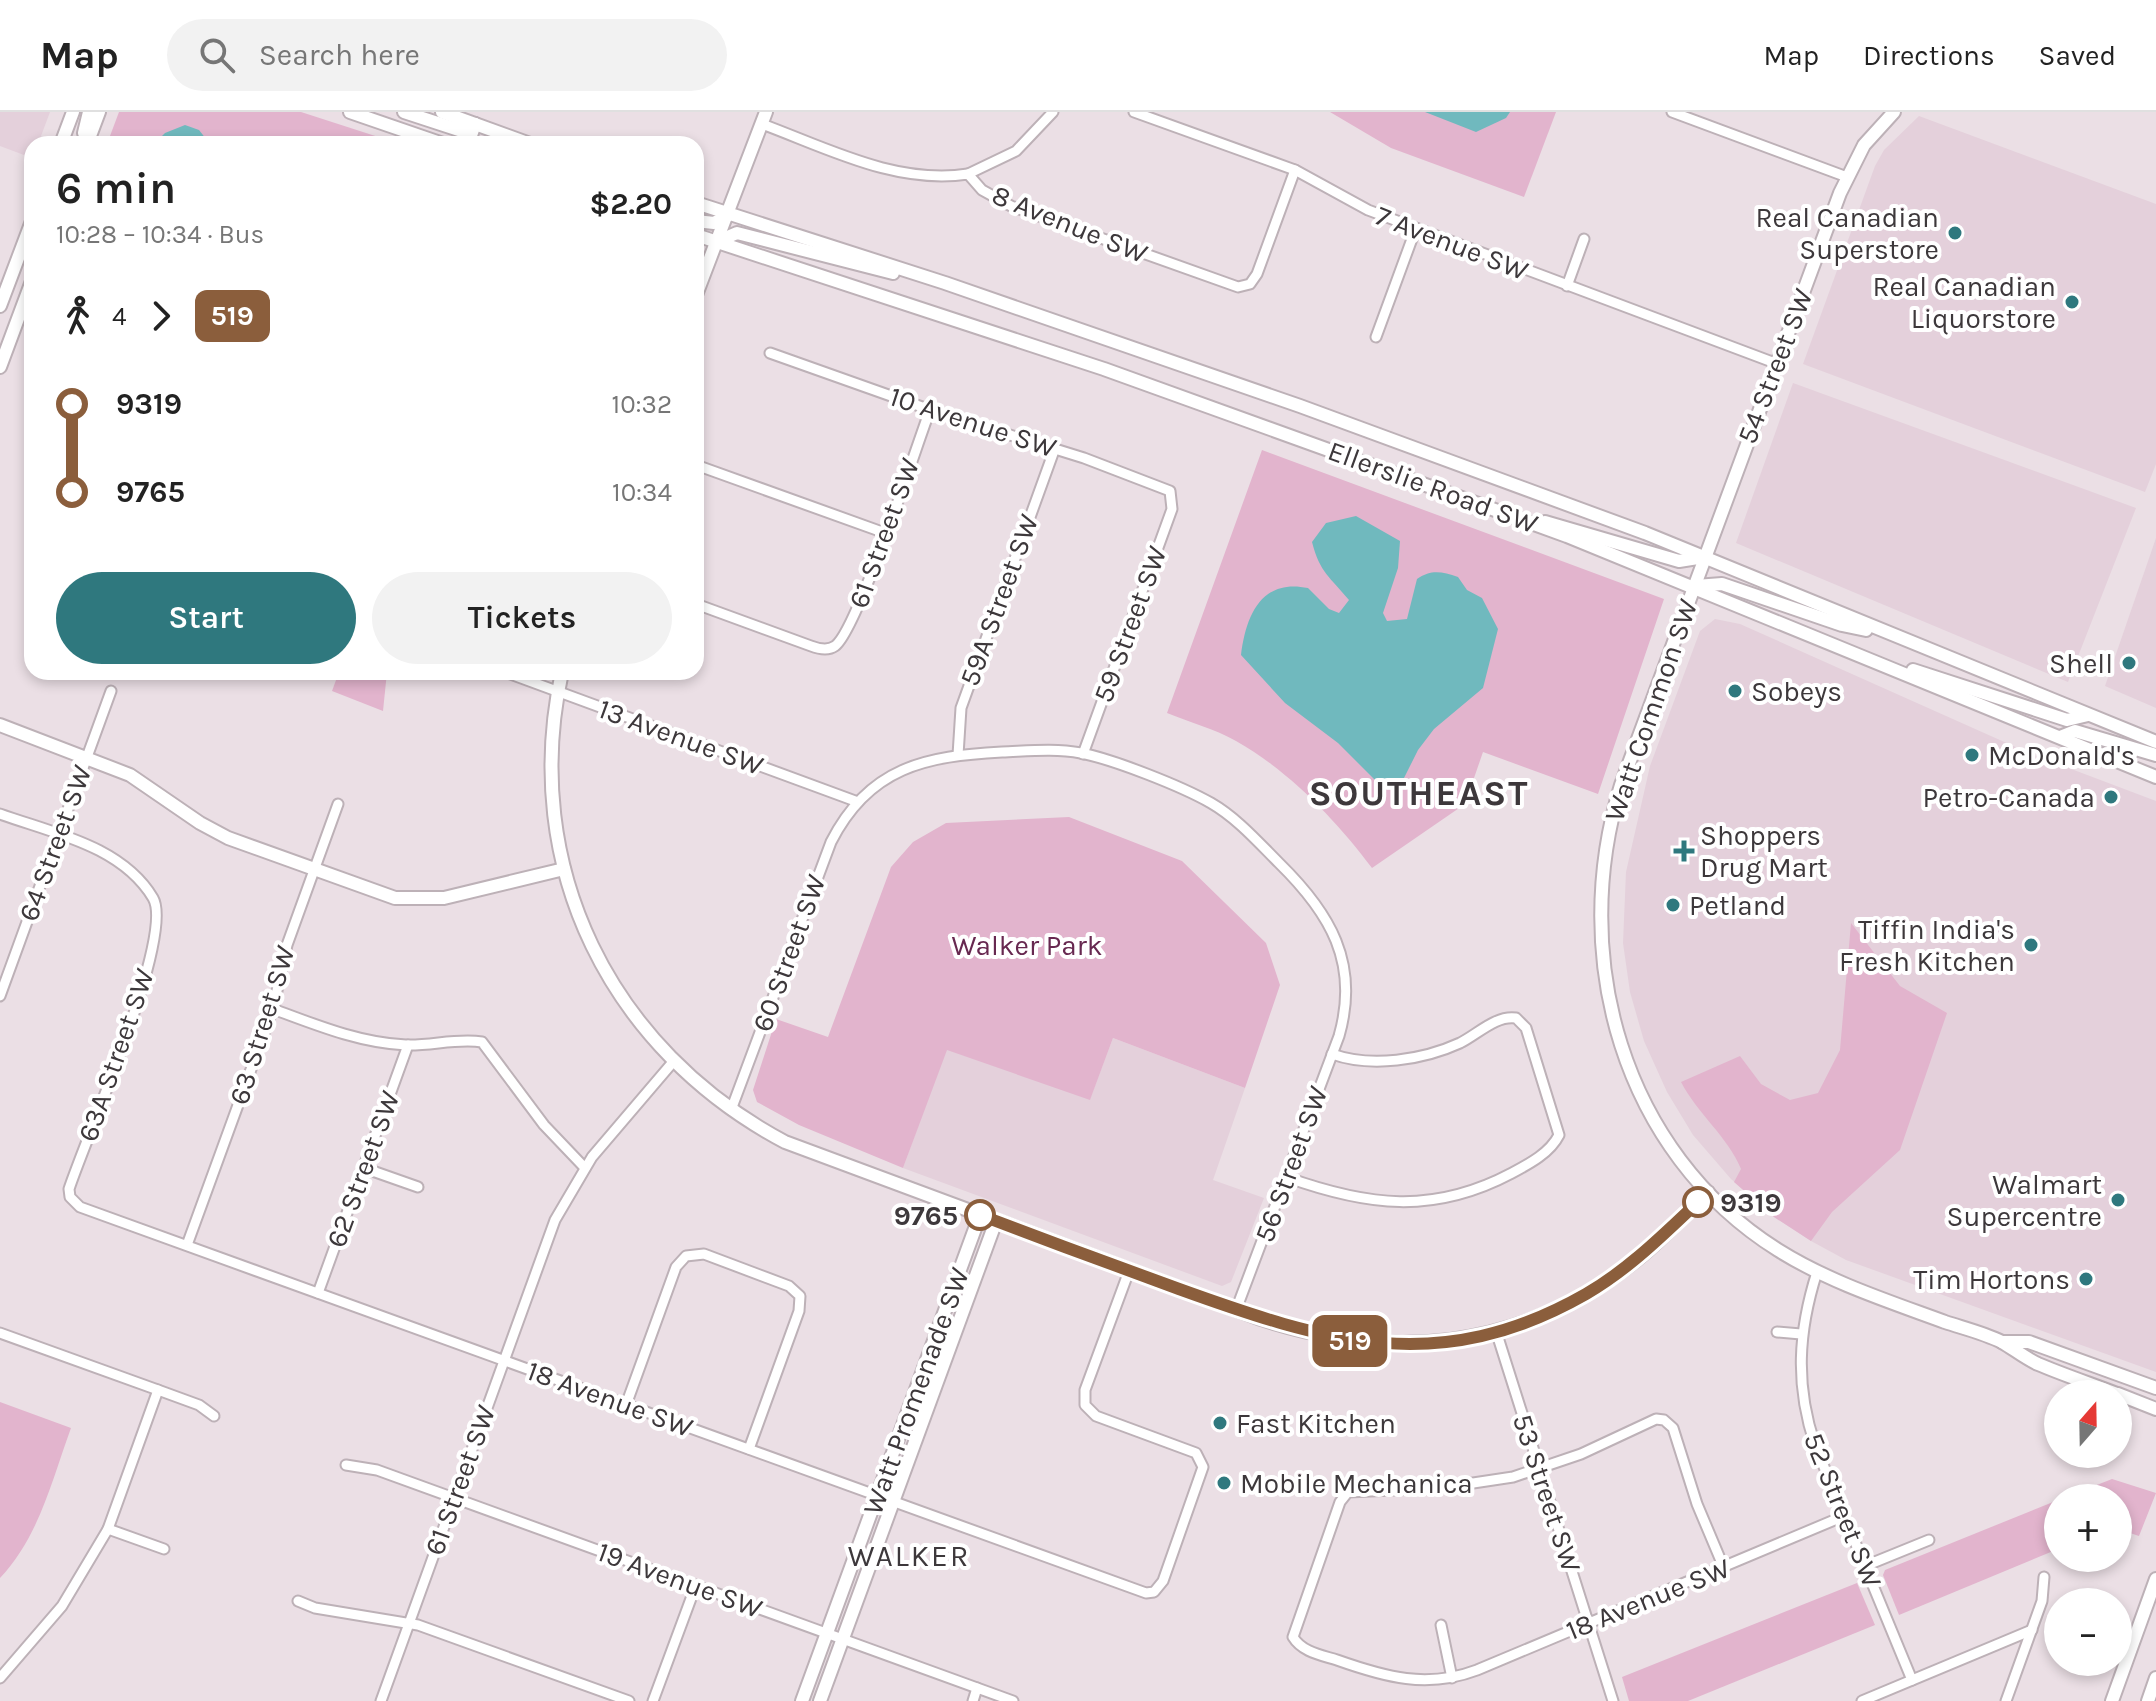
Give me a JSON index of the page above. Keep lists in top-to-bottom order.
{
  "streets": {
    "street": [
      "8 Avenue SW",
      "7 Avenue SW",
      "54 Street SW",
      "10 Avenue SW",
      "Ellerslie Road SW",
      "61 Street SW",
      "59A Street SW",
      "59 Street SW",
      "Watt Common SW",
      "13 Avenue SW",
      "64 Street SW",
      "60 Street SW",
      "63 Street SW",
      "63A Street SW",
      "56 Street SW",
      "62 Street SW",
      "Watt Promenade SW",
      "18 Avenue SW",
      "53 Street SW",
      "52 Street SW",
      "19 Avenue SW"
    ]
  },
  "crossings": [
    ["8 Avenue SW", "7 Avenue SW"],
    ["7 Avenue SW", "54 Street SW"],
    ["54 Street SW", "Ellerslie Road SW"],
    ["54 Street SW", "Watt Common SW"],
    ["10 Avenue SW", "61 Street SW"],
    ["10 Avenue SW", "59A Street SW"],
    ["10 Avenue SW", "59 Street SW"],
    ["Ellerslie Road SW", "Watt Common SW"],
    ["61 Street SW", "18 Avenue SW"],
    ["61 Street SW", "19 Avenue SW"],
    ["59A Street SW", "60 Street SW"],
    ["59 Street SW", "60 Street SW"],
    ["59 Street SW", "56 Street SW"],
    ["Watt Common SW", "52 Street SW"],
    ["13 Avenue SW", "60 Street SW"],
    ["64 Street SW", "63A Street SW"],
    ["60 Street SW", "56 Street SW"],
    ["63 Street SW", "18 Avenue SW"],
    ["63A Street SW", "18 Avenue SW"],
    ["62 Street SW", "18 Avenue SW"],
    ["Watt Promenade SW", "18 Avenue SW"],
    ["Watt Promenade SW", "19 Avenue SW"],
    ["18 Avenue SW", "53 Street SW"],
    ["18 Avenue SW", "52 Street SW"]
  ],
  "districts": ["SOUTHEAST", "WALKER"],
  "parks": ["Walker Park"],
  "places": {
    "other": [
      "Real Canadian Superstore",
      "Real Canadian Liquorstore",
      "Shell",
      "Sobeys",
      "McDonald's",
      "Petro-Canada",
      "Petland",
      "Tiffin India's Fresh Kitchen",
      "Walmart Supercentre",
      "9319",
      "9765",
      "Tim Hortons",
      "Fast Kitchen",
      "Mobile Mechanica"
    ],
    "health": ["Shoppers Drug Mart"]
  },
  "lines": ["bus line 519"],
  "north": "top",
  "page": {
    "header": "Map",
    "search": "Search here",
    "nav": ["Map", "Directions", "Saved"],
    "on_map": "519",
    "heading": ["6 min", "10:28 – 10:34 · Bus", "$2.20"],
    "legs": ["4", "519"],
    "list": [
      {
        "name": "9319",
        "value": "10:32"
      },
      {
        "name": "9765",
        "value": "10:34"
      }
    ],
    "buttons": ["Start", "Tickets"],
    "map_buttons": ["+", "−"]
  }
}
